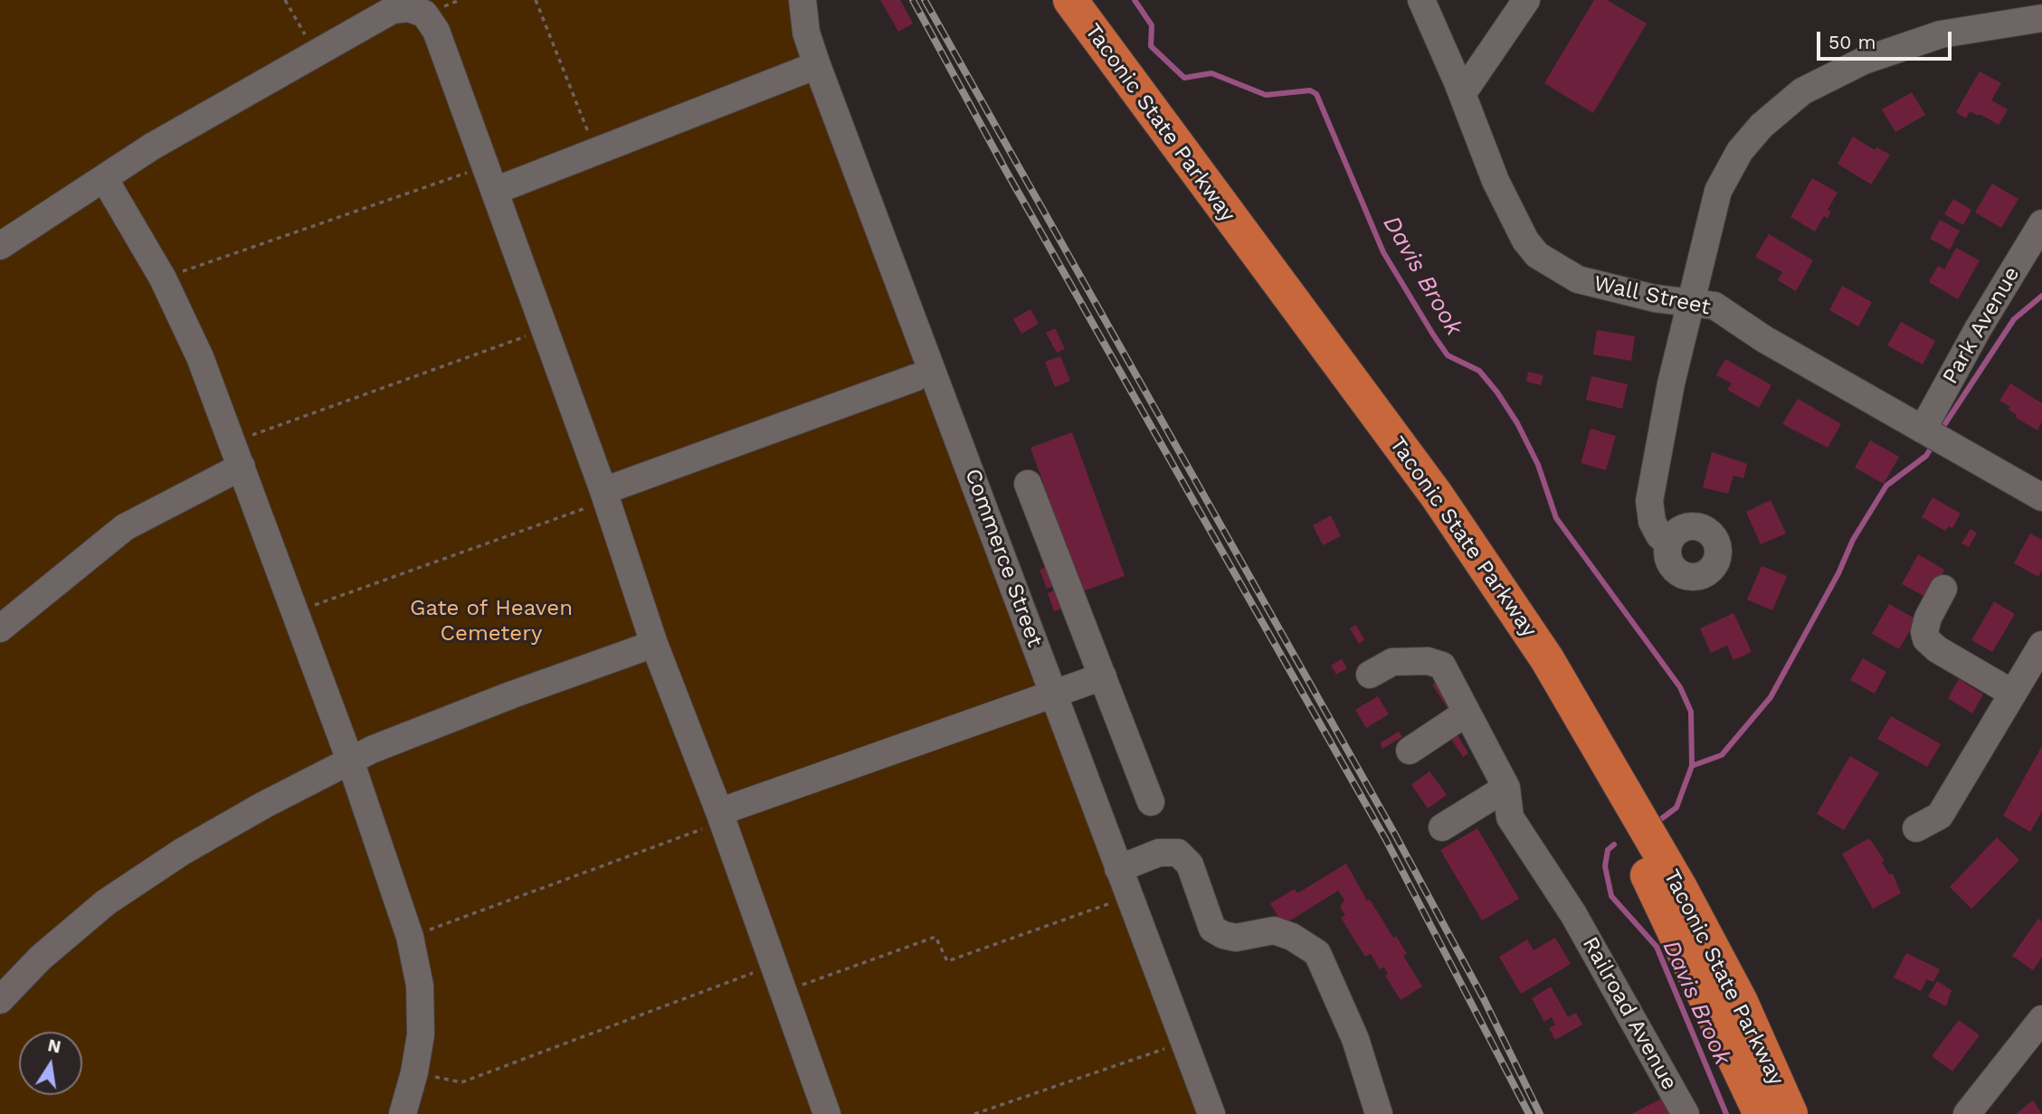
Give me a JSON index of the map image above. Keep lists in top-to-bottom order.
{
  "streets": {
    "highway": ["Taconic State Parkway"],
    "street": [
      "Wall Street",
      "Park Avenue",
      "Commerce Street",
      "Railroad Avenue"
    ]
  },
  "crossings": [
    ["Wall Street", "Park Avenue"]
  ],
  "water": ["Davis Brook"],
  "parks": ["Gate of Heaven Cemetery"],
  "scale_bar": "50 m",
  "north": "top"
}
